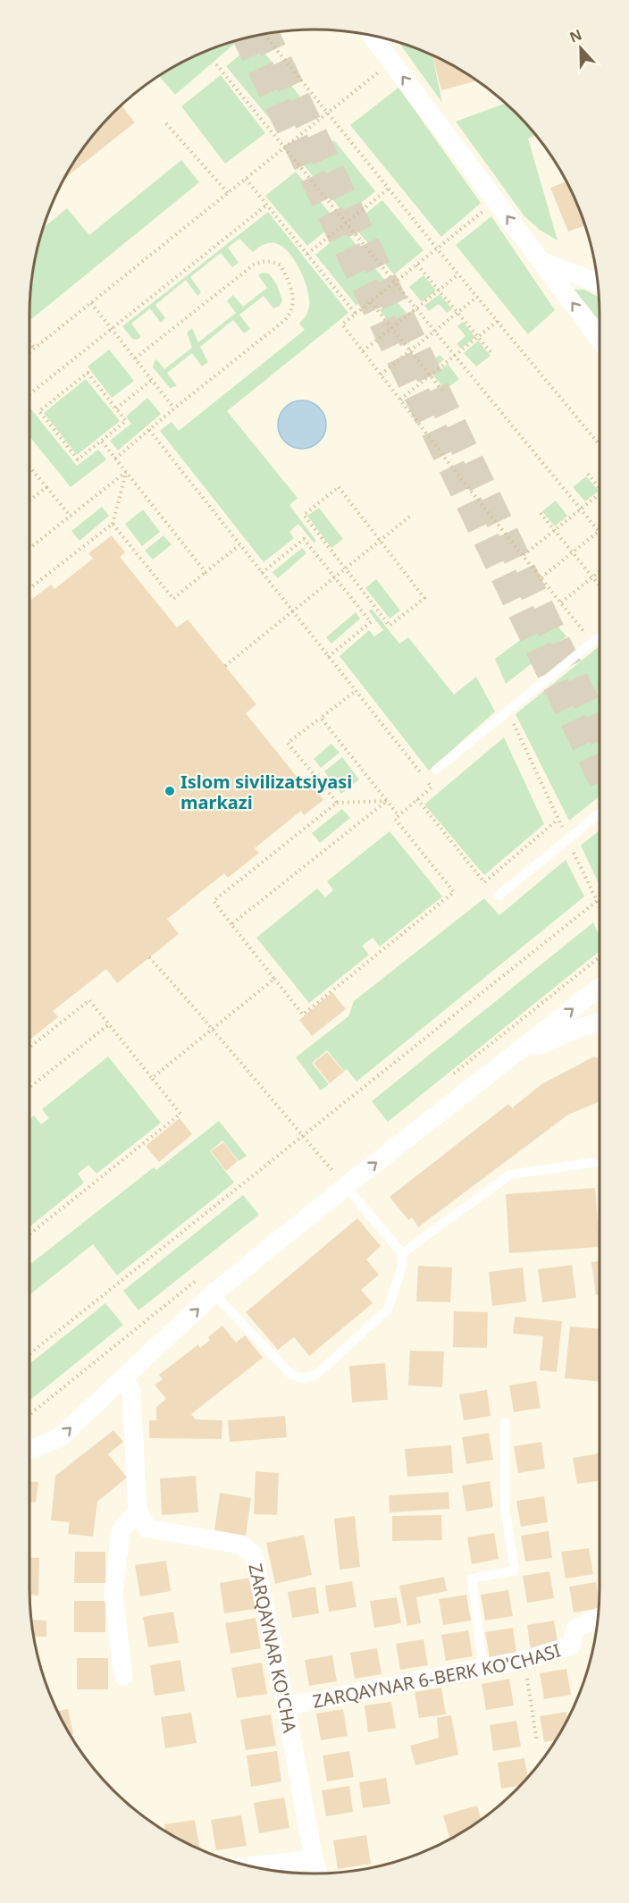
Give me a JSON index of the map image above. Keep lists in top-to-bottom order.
{
  "streets": {
    "street": ["ZARQAYNAR KO'CHA", "ZARQAYNAR 6-BERK KO'CHASI"]
  },
  "crossings": [
    ["ZARQAYNAR KO'CHA", "ZARQAYNAR 6-BERK KO'CHASI"]
  ],
  "places": ["Islom sivilizatsiyasi markazi"],
  "north": "top"
}
